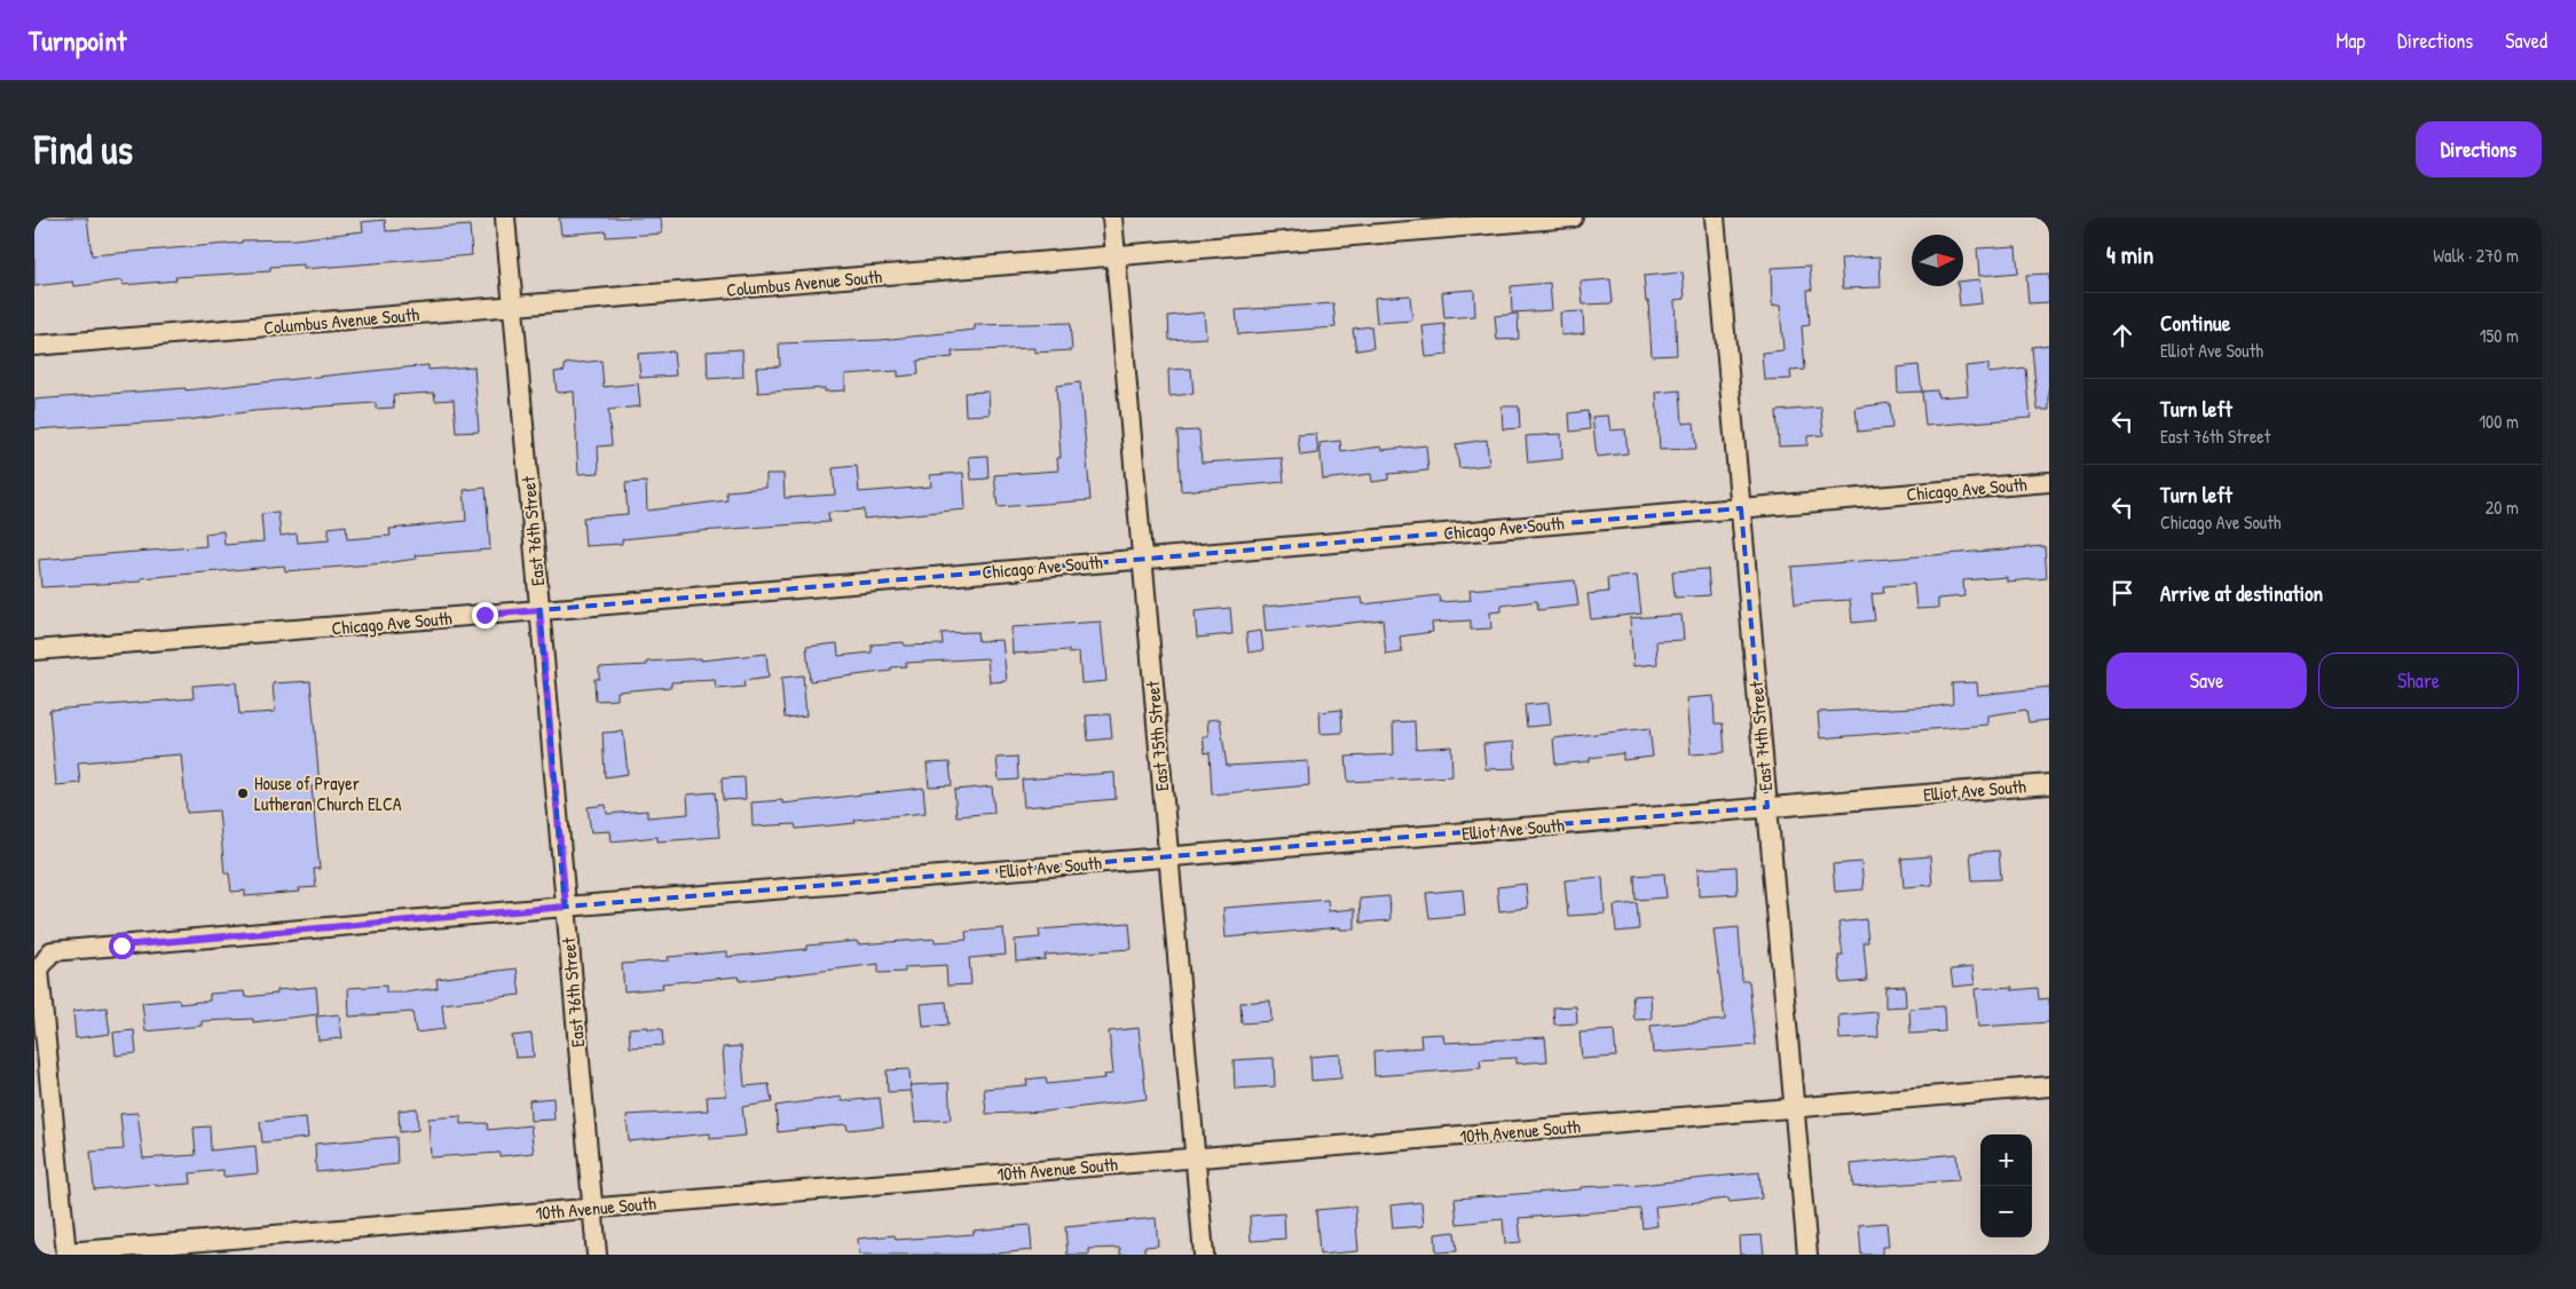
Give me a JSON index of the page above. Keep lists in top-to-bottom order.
{
  "streets": {
    "street": [
      "Columbus Avenue South",
      "Chicago Ave South",
      "East 76th Street",
      "East 75th Street",
      "East 74th Street",
      "Elliot Ave South",
      "10th Avenue South"
    ]
  },
  "crossings": [
    ["Columbus Avenue South", "East 76th Street"],
    ["Columbus Avenue South", "East 75th Street"],
    ["Chicago Ave South", "East 76th Street"],
    ["Chicago Ave South", "East 75th Street"],
    ["Chicago Ave South", "East 74th Street"],
    ["East 76th Street", "Elliot Ave South"],
    ["East 76th Street", "10th Avenue South"],
    ["East 75th Street", "Elliot Ave South"],
    ["East 75th Street", "10th Avenue South"],
    ["East 74th Street", "Elliot Ave South"],
    ["East 74th Street", "10th Avenue South"],
    ["Elliot Ave South", "10th Avenue South"]
  ],
  "places": ["House of Prayer Lutheran Church ELCA"],
  "north": "right",
  "page": {
    "header": "Turnpoint",
    "nav": ["Map", "Directions", "Saved"],
    "buttons": [
      "Directions",
      ["Save", "Share"]
    ],
    "title": "Find us",
    "heading": ["4 min", "Walk · 270 m"],
    "list": [
      ["Continue", "Elliot Ave South", "150 m"],
      ["Turn left", "East 76th Street", "100 m"],
      ["Turn left", "Chicago Ave South", "20 m"],
      "Arrive at destination"
    ],
    "map_buttons": ["+", "−"]
  }
}
